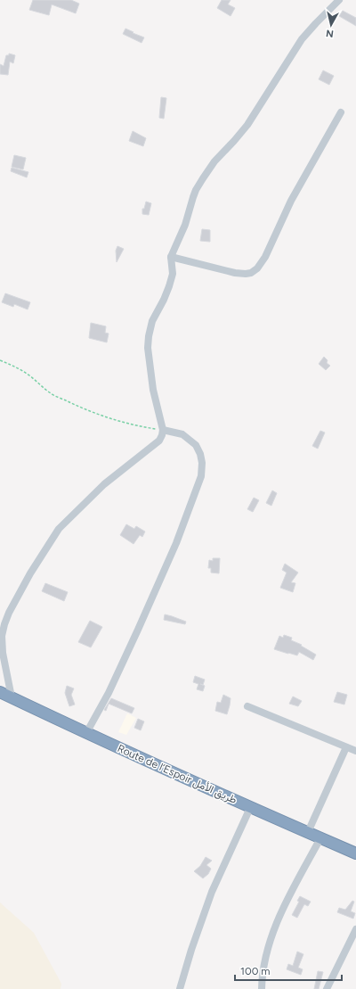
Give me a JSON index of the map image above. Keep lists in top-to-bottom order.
{
  "streets": {
    "highway": ["Route de l’Espoir طريق الأمل"]
  },
  "scale_bar": "100 m",
  "north": "bottom"
}
